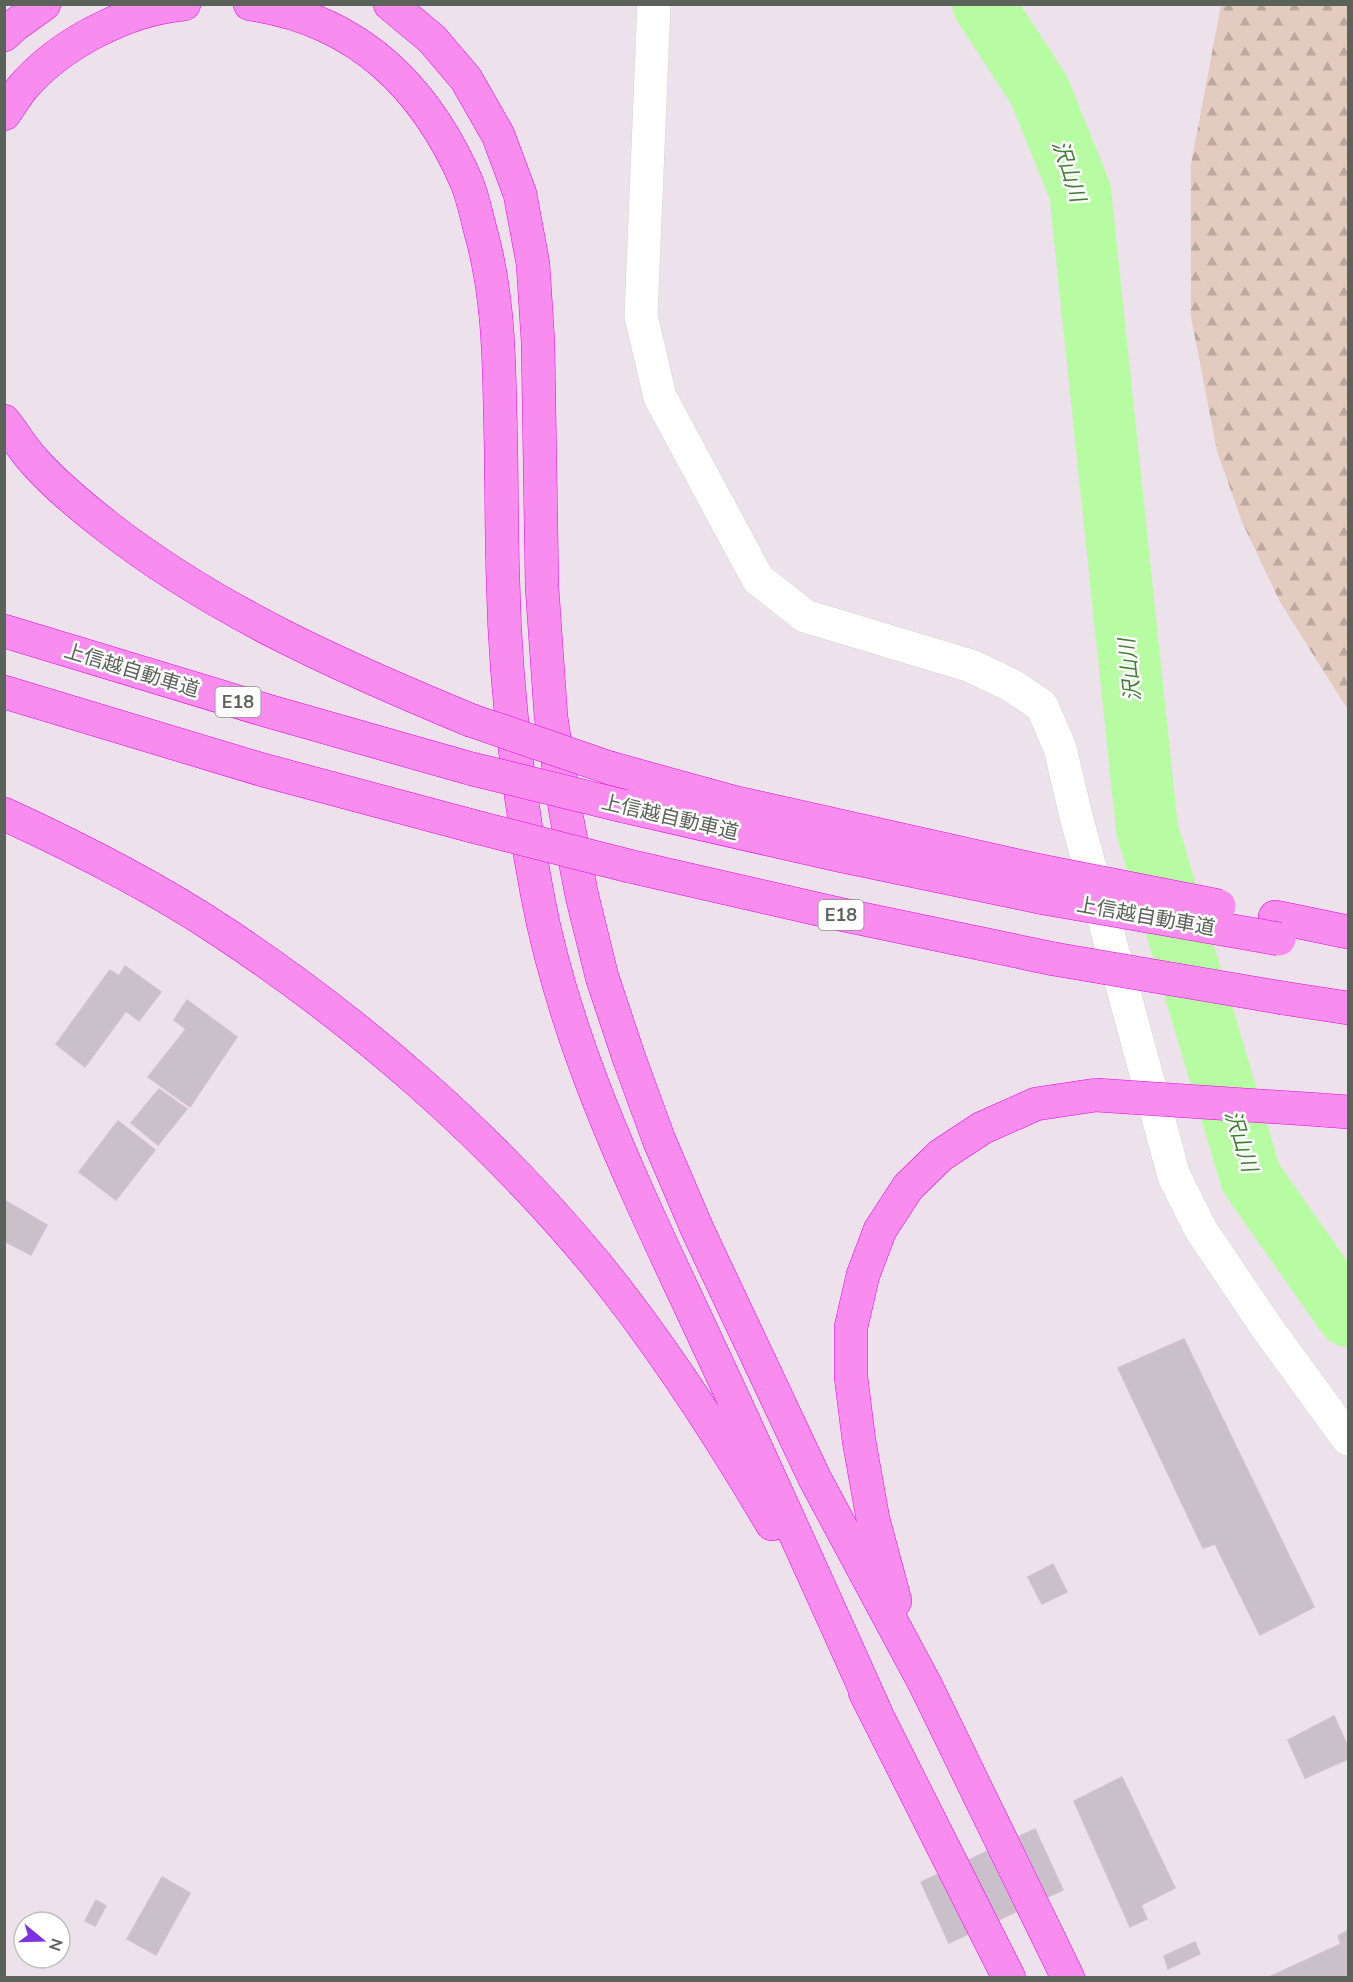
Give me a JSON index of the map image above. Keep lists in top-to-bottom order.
{
  "streets": {
    "highway": ["上信越自動車道", "E18"]
  },
  "water": ["沢山川"],
  "north": "right"
}
